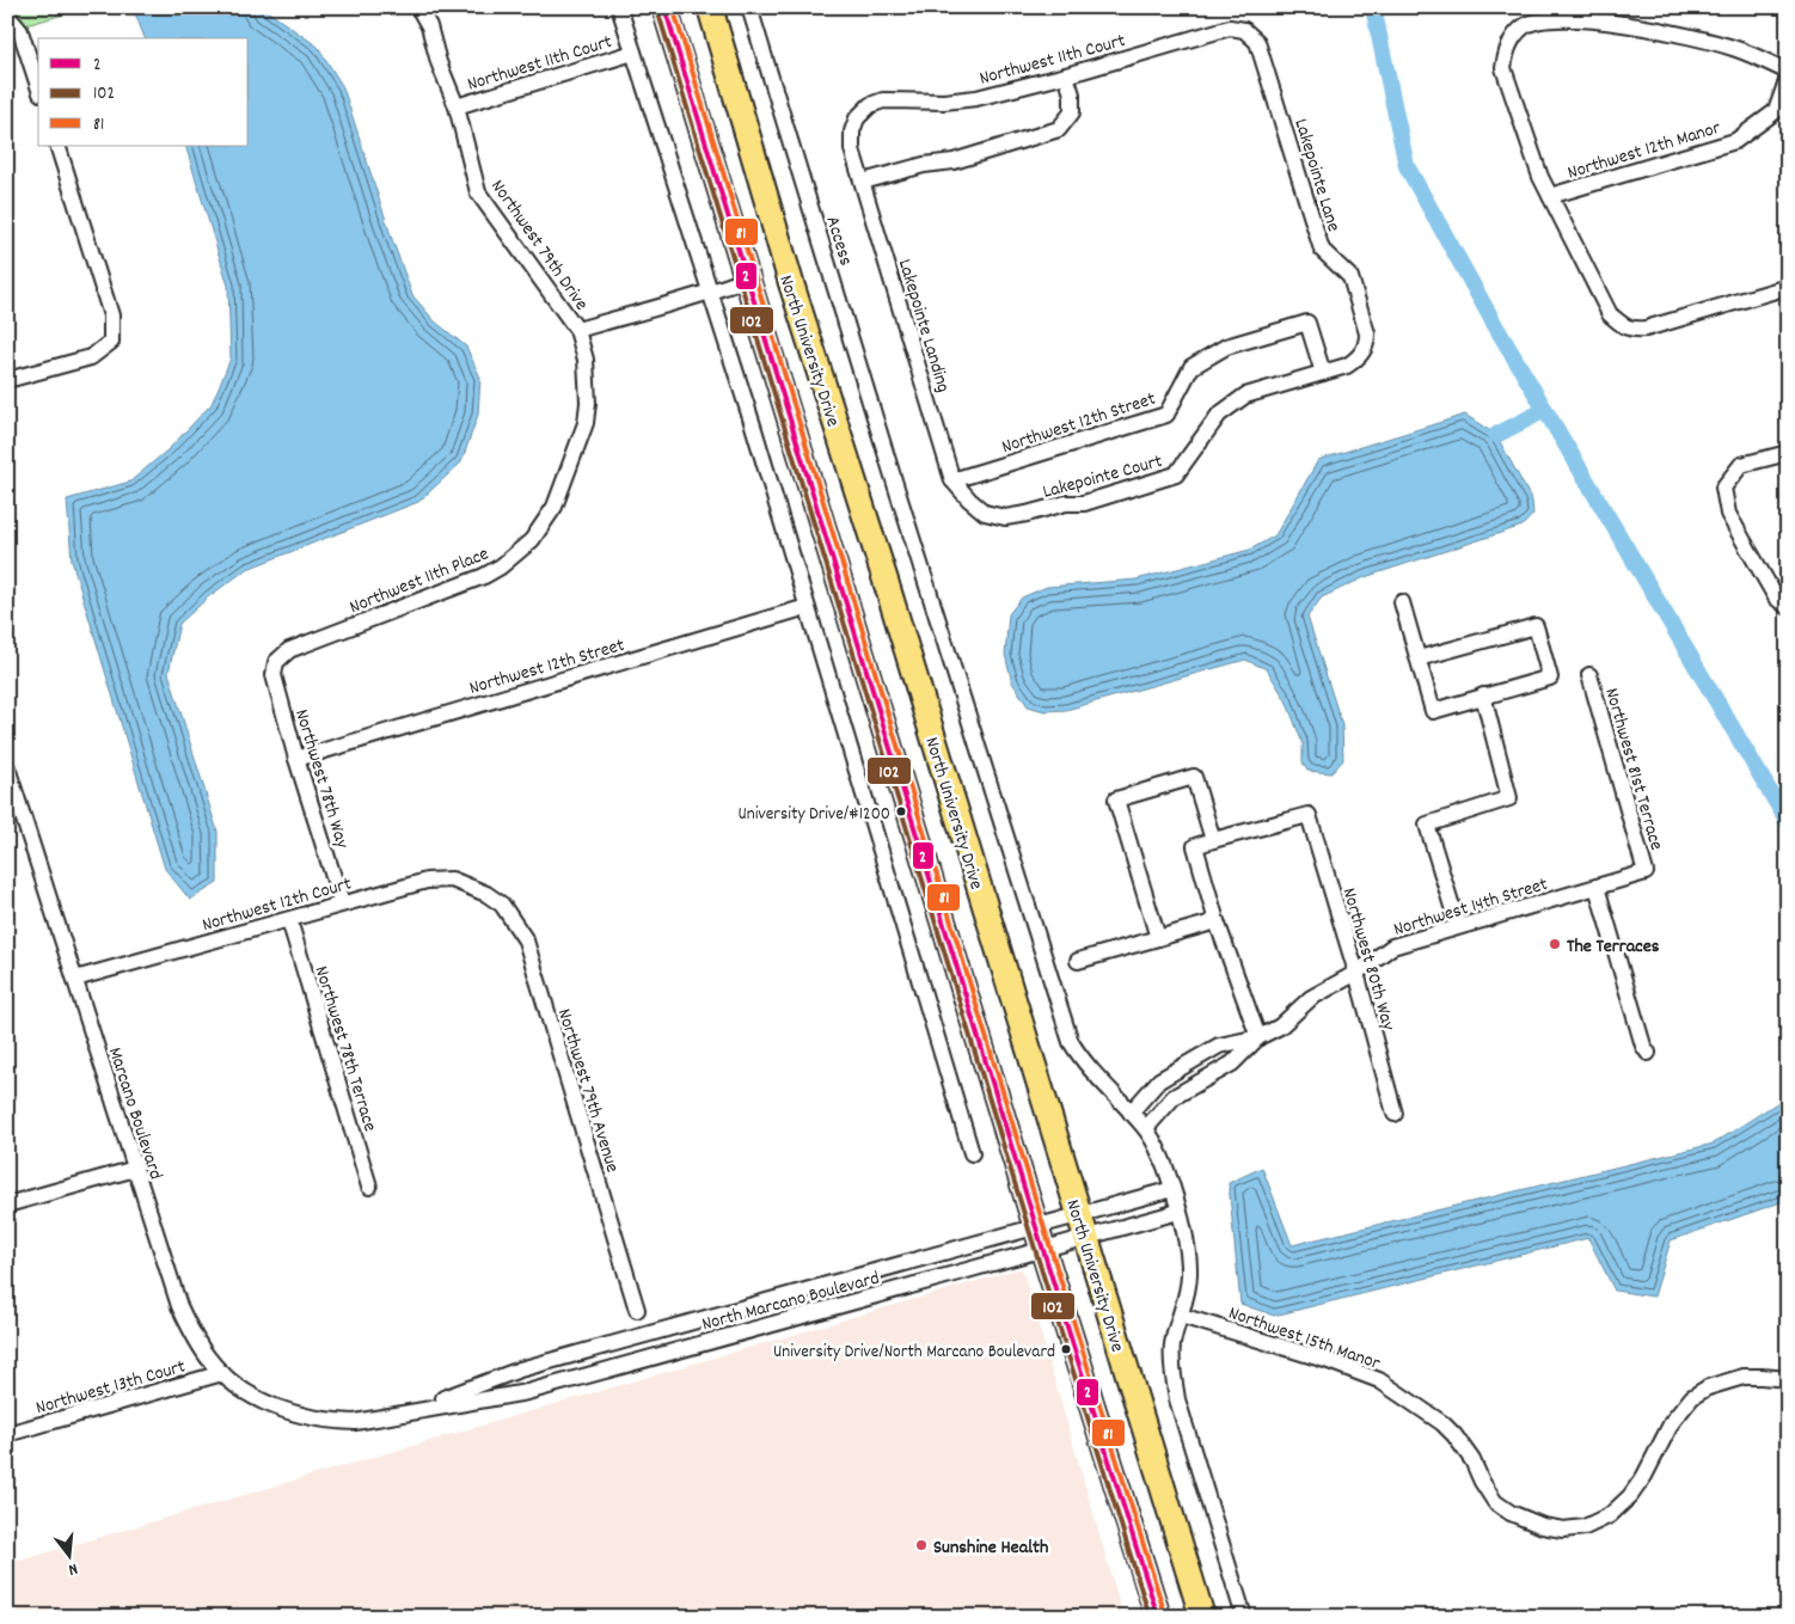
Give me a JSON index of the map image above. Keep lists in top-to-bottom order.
{
  "streets": {
    "main road": ["North University Drive"],
    "street": [
      "Northwest 11th Court",
      "Northwest 12th Manor",
      "Lakepointe Lane",
      "Access",
      "Northwest 79th Drive",
      "Lakepointe Landing",
      "Northwest 12th Street",
      "Lakepointe Court",
      "Northwest 11th Place",
      "Northwest 81st Terrace",
      "Northwest 78th Way",
      "Northwest 12th Court",
      "Northwest 14th Street",
      "Northwest 80th Way",
      "Northwest 78th Terrace",
      "Northwest 79th Avenue",
      "Marcano Boulevard",
      "North Marcano Boulevard",
      "Northwest 15th Manor",
      "Northwest 13th Court"
    ]
  },
  "crossings": [
    ["Northwest 11th Court", "Lakepointe Lane"],
    ["Northwest 11th Court", "Northwest 79th Drive"],
    ["Northwest 11th Court", "Lakepointe Landing"],
    ["Lakepointe Lane", "Lakepointe Court"],
    ["Access", "Northwest 14th Street"],
    ["Access", "North Marcano Boulevard"],
    ["Access", "Northwest 15th Manor"],
    ["Northwest 79th Drive", "Northwest 11th Place"],
    ["Lakepointe Landing", "Northwest 12th Street"],
    ["Lakepointe Landing", "Lakepointe Court"],
    ["North University Drive", "North Marcano Boulevard"],
    ["Northwest 12th Street", "Lakepointe Court"],
    ["Northwest 12th Street", "Northwest 78th Way"],
    ["Northwest 11th Place", "Northwest 78th Way"],
    ["Northwest 81st Terrace", "Northwest 14th Street"],
    ["Northwest 78th Way", "Northwest 12th Court"],
    ["Northwest 12th Court", "Northwest 78th Terrace"],
    ["Northwest 12th Court", "Northwest 79th Avenue"],
    ["Northwest 12th Court", "Marcano Boulevard"],
    ["Northwest 14th Street", "Northwest 80th Way"],
    ["Marcano Boulevard", "North Marcano Boulevard"],
    ["Marcano Boulevard", "Northwest 13th Court"]
  ],
  "places": [
    "University Drive/#1200",
    "The Terraces",
    "University Drive/North Marcano Boulevard",
    "Sunshine Health"
  ],
  "lines": ["transit line 2", "transit line 81", "transit line 102"],
  "legend": ["2", "102", "81"],
  "north": "bottom"
}
